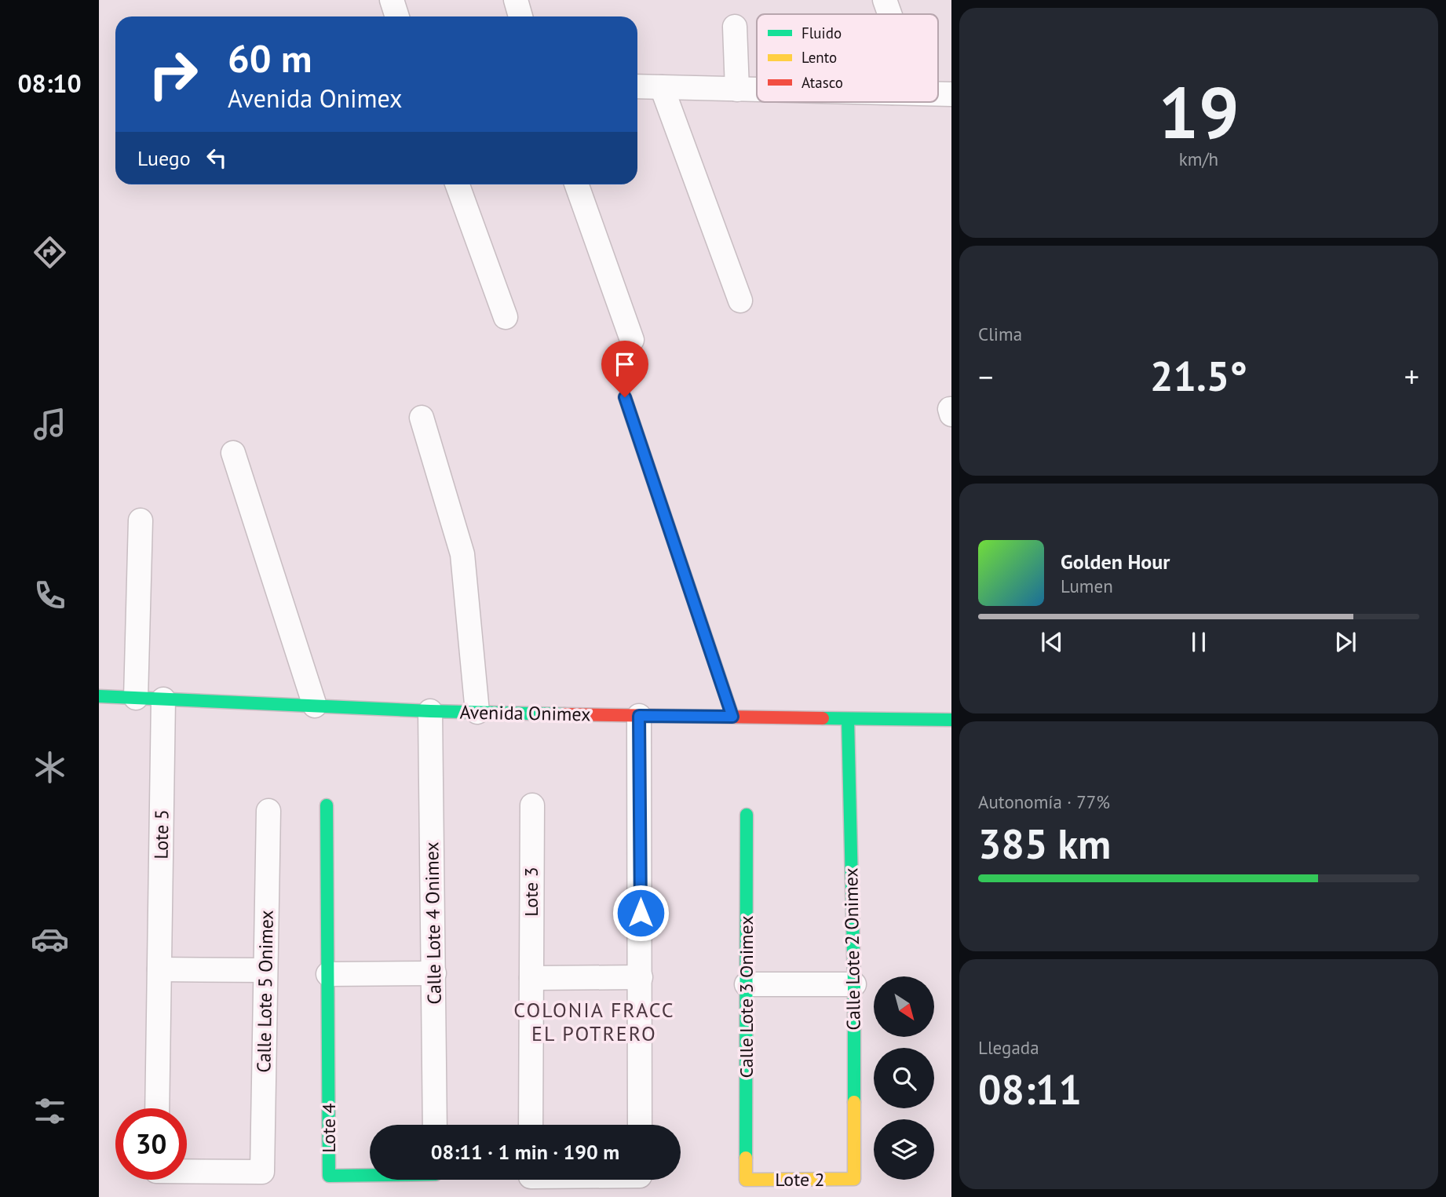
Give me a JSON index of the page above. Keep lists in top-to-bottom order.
{
  "streets": {
    "street": [
      "Avenida Onimex",
      "Lote 5",
      "Lote 3",
      "Calle Lote 4 Onimex",
      "Calle Lote 2 Onimex",
      "Calle Lote 5 Onimex",
      "Calle Lote 3 Onimex",
      "Lote 4",
      "Lote 2"
    ]
  },
  "crossings": [
    ["Avenida Onimex", "Lote 5"],
    ["Avenida Onimex", "Calle Lote 4 Onimex"],
    ["Avenida Onimex", "Calle Lote 2 Onimex"],
    ["Calle Lote 2 Onimex", "Lote 2"],
    ["Calle Lote 3 Onimex", "Lote 2"]
  ],
  "districts": ["COLONIA FRACC EL POTRERO"],
  "legend": ["Fluido", "Lento", "Atasco"],
  "north": "bottom right",
  "page": {
    "tabs": "08:10",
    "tile": [
      ["19", "km/h"],
      "Clima",
      ["Autonomía · 77%", "385 km"],
      ["Llegada", "08:11"]
    ],
    "turn": ["60 m", "Avenida Onimex"],
    "then": "Luego",
    "heat": ["−", "21.5°", "+"],
    "song": ["Golden Hour", "Lumen"],
    "limit": "30",
    "trip": "08:11 · 1 min · 190 m"
  }
}
